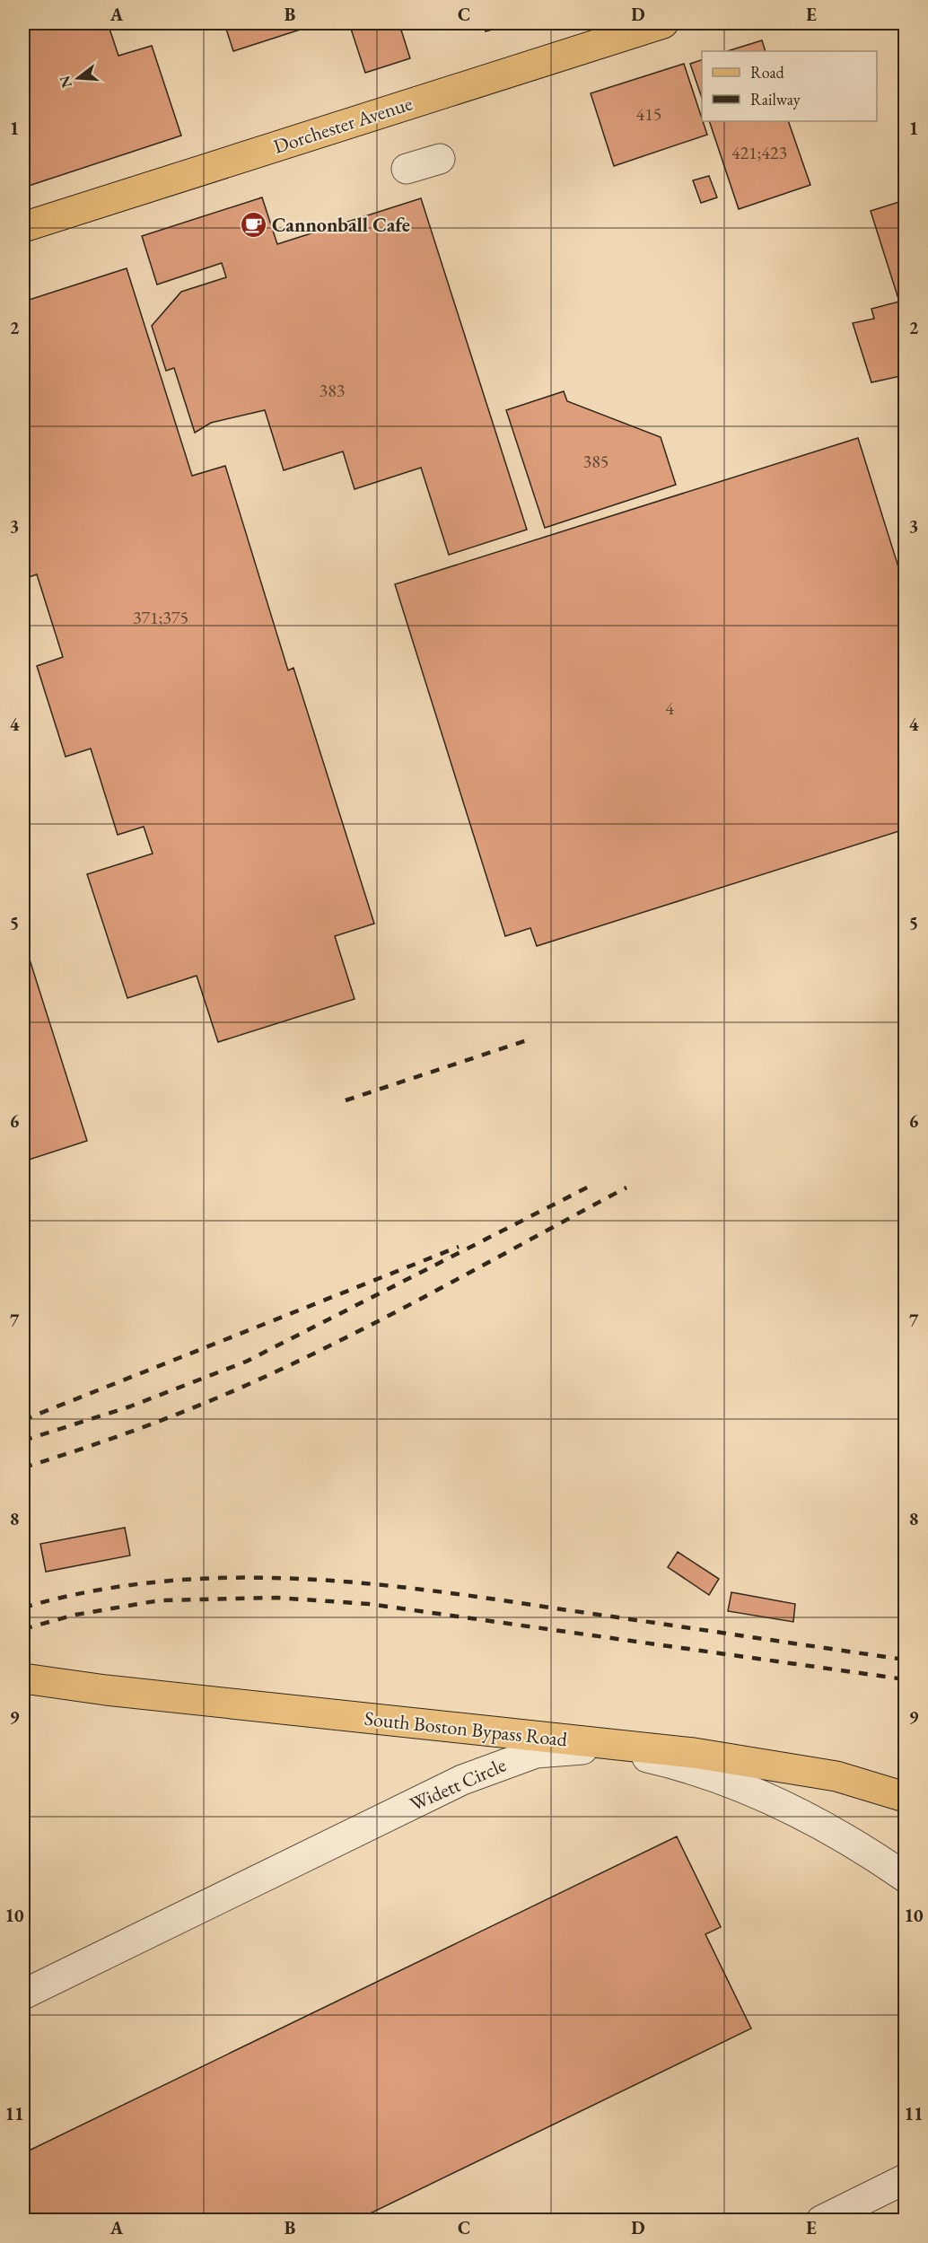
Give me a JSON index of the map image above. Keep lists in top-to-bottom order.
{
  "streets": {
    "main road": ["Dorchester Avenue", "South Boston Bypass Road"],
    "street": ["Widett Circle"]
  },
  "places": {
    "cafe": ["Cannonball Cafe"]
  },
  "house_numbers": [
    "415",
    "421;423",
    "383",
    "385",
    "371;375",
    "4"
  ],
  "legend": ["Road", "Railway"],
  "north": "left",
  "grid": {
    "columns": [
      "A",
      "B",
      "C",
      "D",
      "E"
    ],
    "rows": [
      "1",
      "2",
      "3",
      "4",
      "5",
      "6",
      "7",
      "8",
      "9",
      "10",
      "11"
    ]
  }
}
